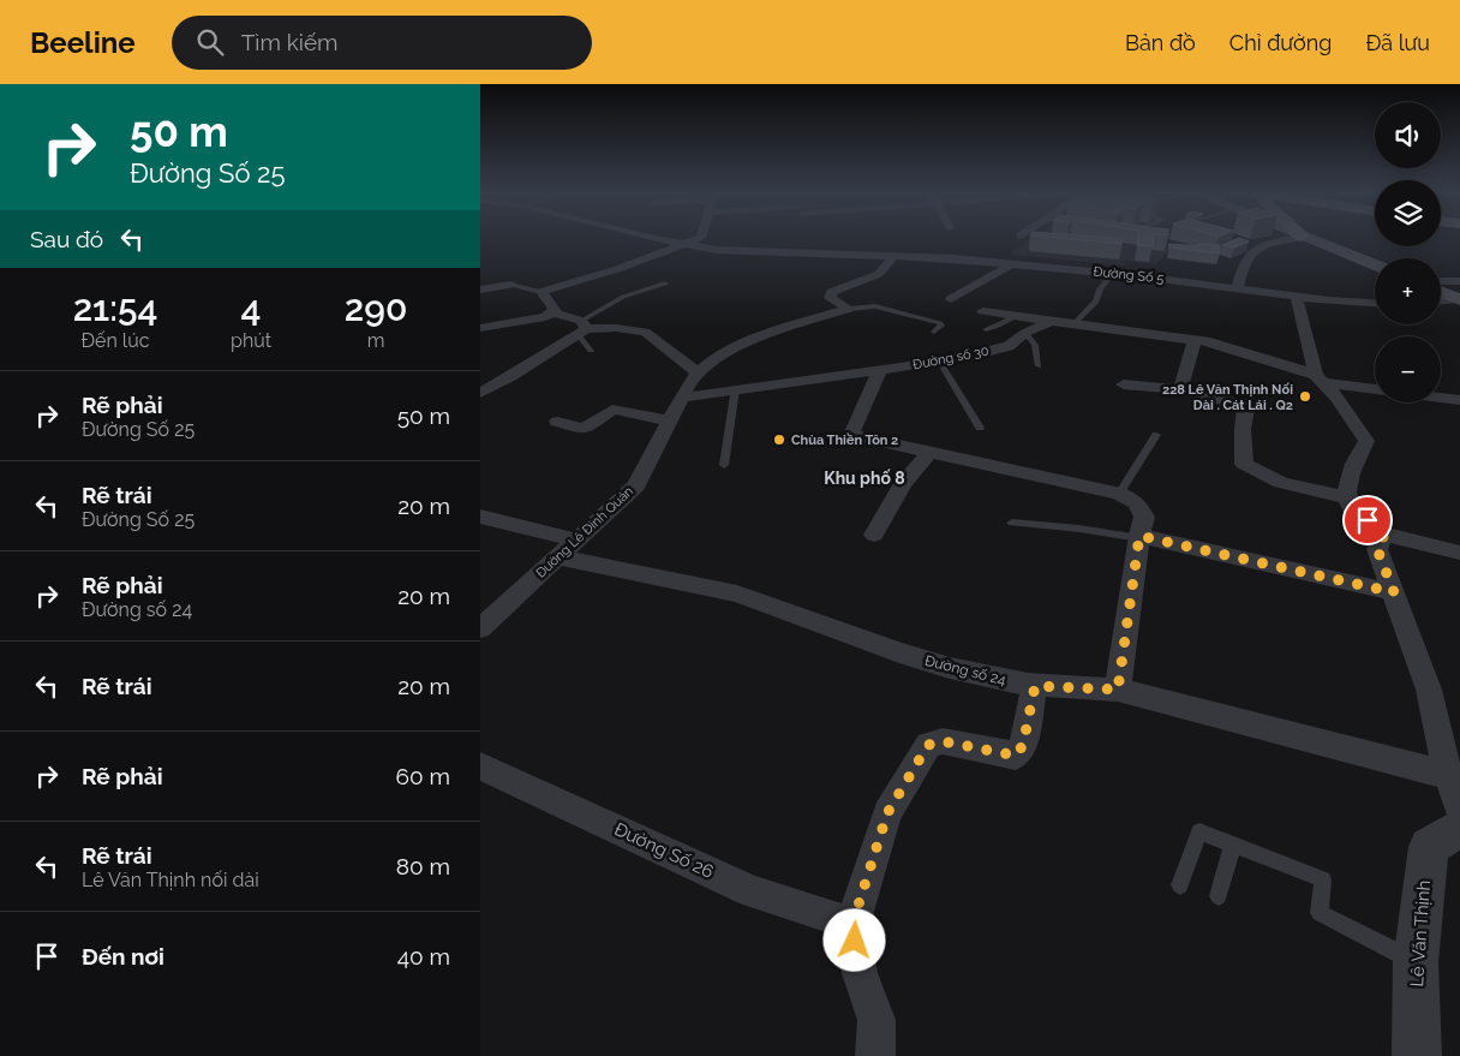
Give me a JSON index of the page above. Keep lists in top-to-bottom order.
{
  "streets": {
    "street": [
      "Đường Số 5",
      "Đường số 30",
      "Đường Lê Đình Quản",
      "Đường số 24",
      "Đường Số 26",
      "Lê Văn Thịnh"
    ]
  },
  "crossings": [
    ["Đường số 30", "Đường Lê Đình Quản"],
    ["Đường Lê Đình Quản", "Đường số 24"]
  ],
  "districts": ["Khu phố 8"],
  "places": ["228 Lê Văn Thịnh Nối Dài . Cát Lái . Q2", "Chùa Thiền Tôn 2"],
  "page": {
    "header": "Beeline",
    "search": "Tìm kiếm",
    "nav": ["Bản đồ", "Chỉ đường", "Đã lưu"],
    "turn": ["50 m", "Đường Số 25"],
    "map_buttons": ["+", "−"],
    "then": "Sau đó",
    "eta": [
      "21:54",
      "Đến lúc",
      "4",
      "phút",
      "290",
      "m"
    ],
    "list": [
      {
        "name": "Rẽ phải",
        "note": "Đường Số 25",
        "value": "50 m"
      },
      {
        "name": "Rẽ trái",
        "note": "Đường Số 25",
        "value": "20 m"
      },
      {
        "name": "Rẽ phải",
        "note": "Đường số 24",
        "value": "20 m"
      },
      {
        "name": "Rẽ trái",
        "value": "20 m"
      },
      {
        "name": "Rẽ phải",
        "value": "60 m"
      },
      {
        "name": "Rẽ trái",
        "note": "Lê Văn Thịnh nối dài",
        "value": "80 m"
      },
      {
        "name": "Đến nơi",
        "value": "40 m"
      }
    ]
  }
}
